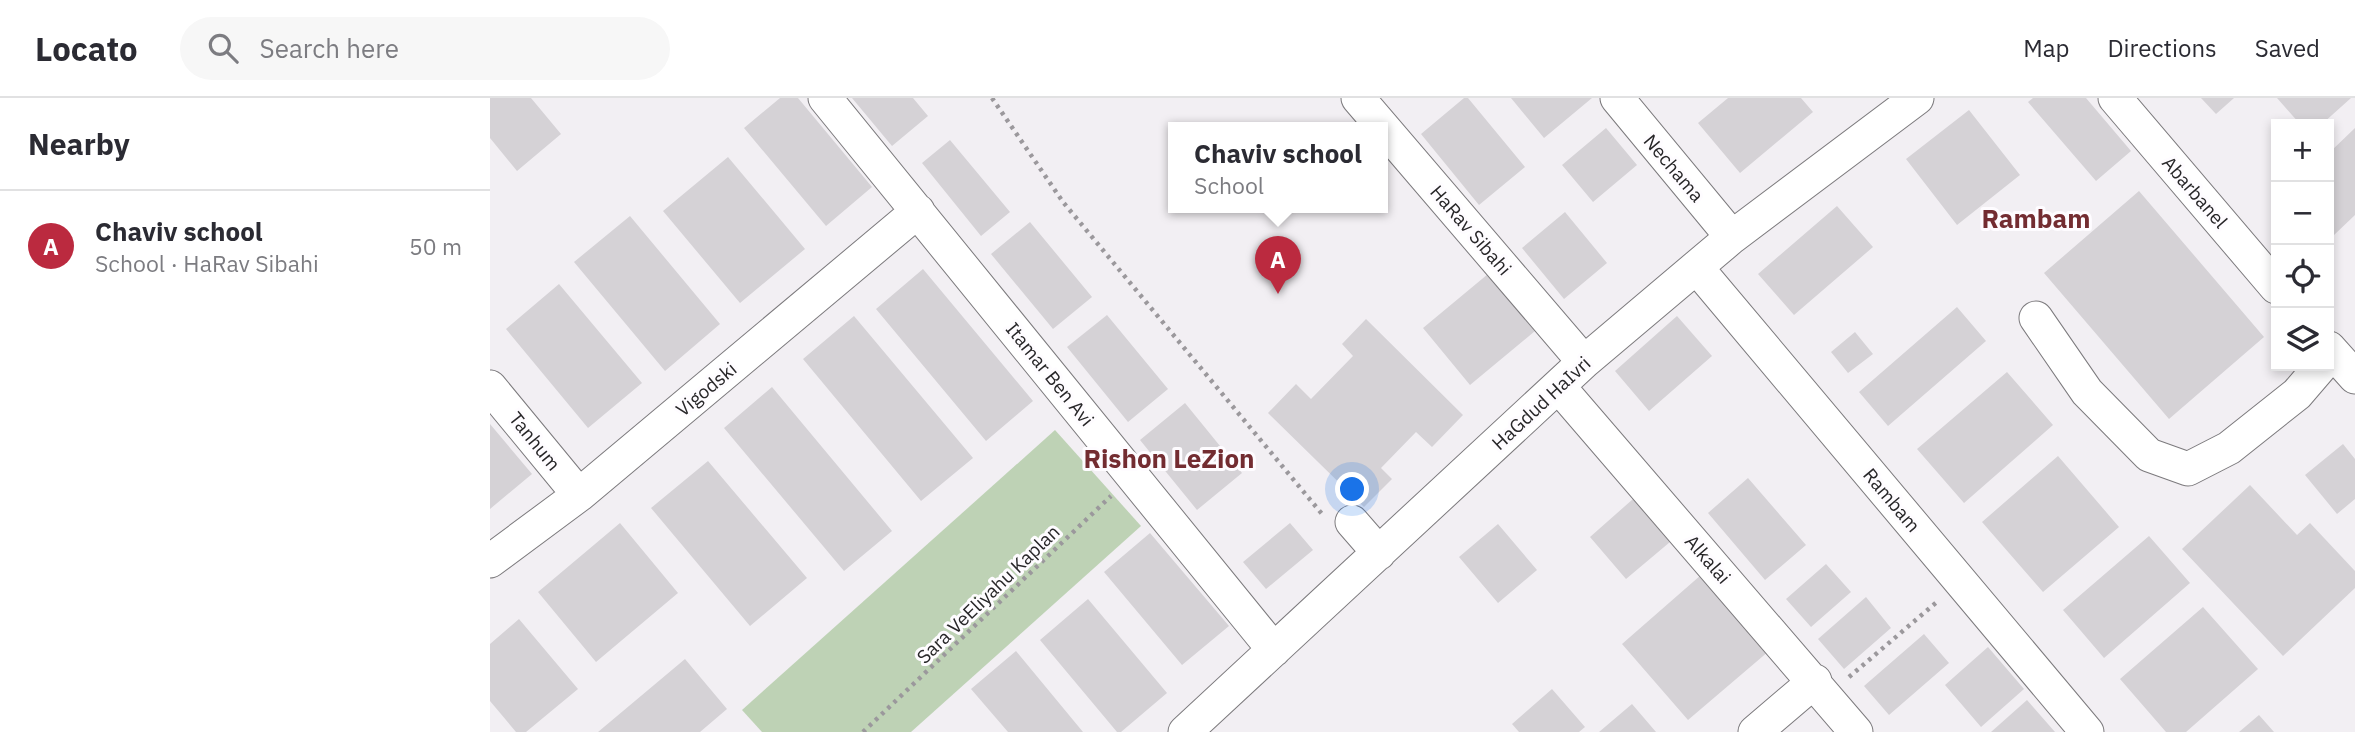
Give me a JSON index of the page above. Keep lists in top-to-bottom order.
{
  "streets": {
    "street": [
      "Nechama",
      "Abarbanel",
      "HaRav Sibahi",
      "Itamar Ben Avi",
      "Vigodski",
      "HaGdud HaIvri",
      "Tanhum",
      "Rambam",
      "Alkalai"
    ],
    "path": ["Sara VeEliyahu Kaplan"]
  },
  "crossings": [
    ["Nechama", "HaGdud HaIvri"],
    ["HaRav Sibahi", "HaGdud HaIvri"],
    ["Itamar Ben Avi", "Vigodski"],
    ["Itamar Ben Avi", "HaGdud HaIvri"],
    ["Itamar Ben Avi", "Sara VeEliyahu Kaplan"],
    ["Vigodski", "Tanhum"],
    ["HaGdud HaIvri", "Rambam"],
    ["HaGdud HaIvri", "Alkalai"]
  ],
  "districts": ["Rambam", "Rishon LeZion"],
  "page": {
    "header": "Locato",
    "search": "Search here",
    "nav": ["Map", "Directions", "Saved"],
    "heading": "Nearby",
    "map_buttons": ["+", "−"],
    "popup": ["Chaviv school", "School"],
    "list": [
      {
        "mark": "A",
        "name": "Chaviv school",
        "note": "School · HaRav Sibahi",
        "value": "50 m"
      }
    ],
    "pins": "A"
  }
}
